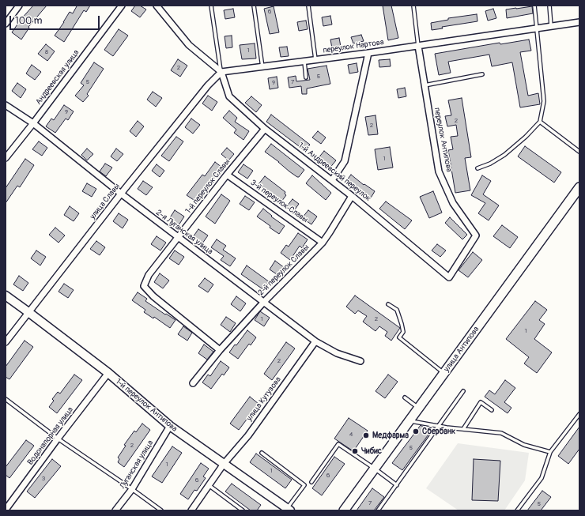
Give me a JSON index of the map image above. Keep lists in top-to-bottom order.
{
  "streets": {
    "main road": ["улица Антипова", "1-й переулок Антипова"],
    "street": [
      "переулок Нартова",
      "Андреевская улица",
      "переулок Антипова",
      "1-й Андреевский переулок",
      "1-й переулок Славы",
      "улица Славы",
      "3-й переулок Славы",
      "2-я Луганская улица",
      "2-й переулок Славы",
      "улица Кутузова",
      "Водонапорная улица",
      "Луганская улица"
    ]
  },
  "crossings": [
    ["переулок Нартова", "переулок Антипова"],
    ["переулок Нартова", "1-й Андреевский переулок"],
    ["переулок Нартова", "улица Славы"],
    ["Андреевская улица", "2-я Луганская улица"],
    ["переулок Антипова", "1-й Андреевский переулок"],
    ["1-й Андреевский переулок", "1-й переулок Славы"],
    ["1-й Андреевский переулок", "улица Славы"],
    ["1-й Андреевский переулок", "2-й переулок Славы"],
    ["1-й переулок Славы", "3-й переулок Славы"],
    ["1-й переулок Славы", "2-я Луганская улица"],
    ["1-й переулок Славы", "2-й переулок Славы"],
    ["улица Славы", "2-я Луганская улица"],
    ["улица Славы", "1-й переулок Антипова"],
    ["3-й переулок Славы", "2-й переулок Славы"],
    ["2-я Луганская улица", "2-й переулок Славы"],
    ["2-я Луганская улица", "улица Кутузова"],
    ["улица Кутузова", "1-й переулок Антипова"],
    ["1-й переулок Антипова", "Водонапорная улица"],
    ["1-й переулок Антипова", "Луганская улица"]
  ],
  "places": ["Сбербанк", "Медфарма", "Чибис"],
  "house_numbers": [
    "6",
    "1",
    "8",
    "2",
    "5",
    "5",
    "7",
    "9",
    "9",
    "2",
    "2",
    "1",
    "1",
    "2",
    "1",
    "2",
    "4",
    "2",
    "5",
    "1",
    "1",
    "6",
    "3",
    "6",
    "7",
    "5"
  ],
  "scale_bar": "100 m"
}
